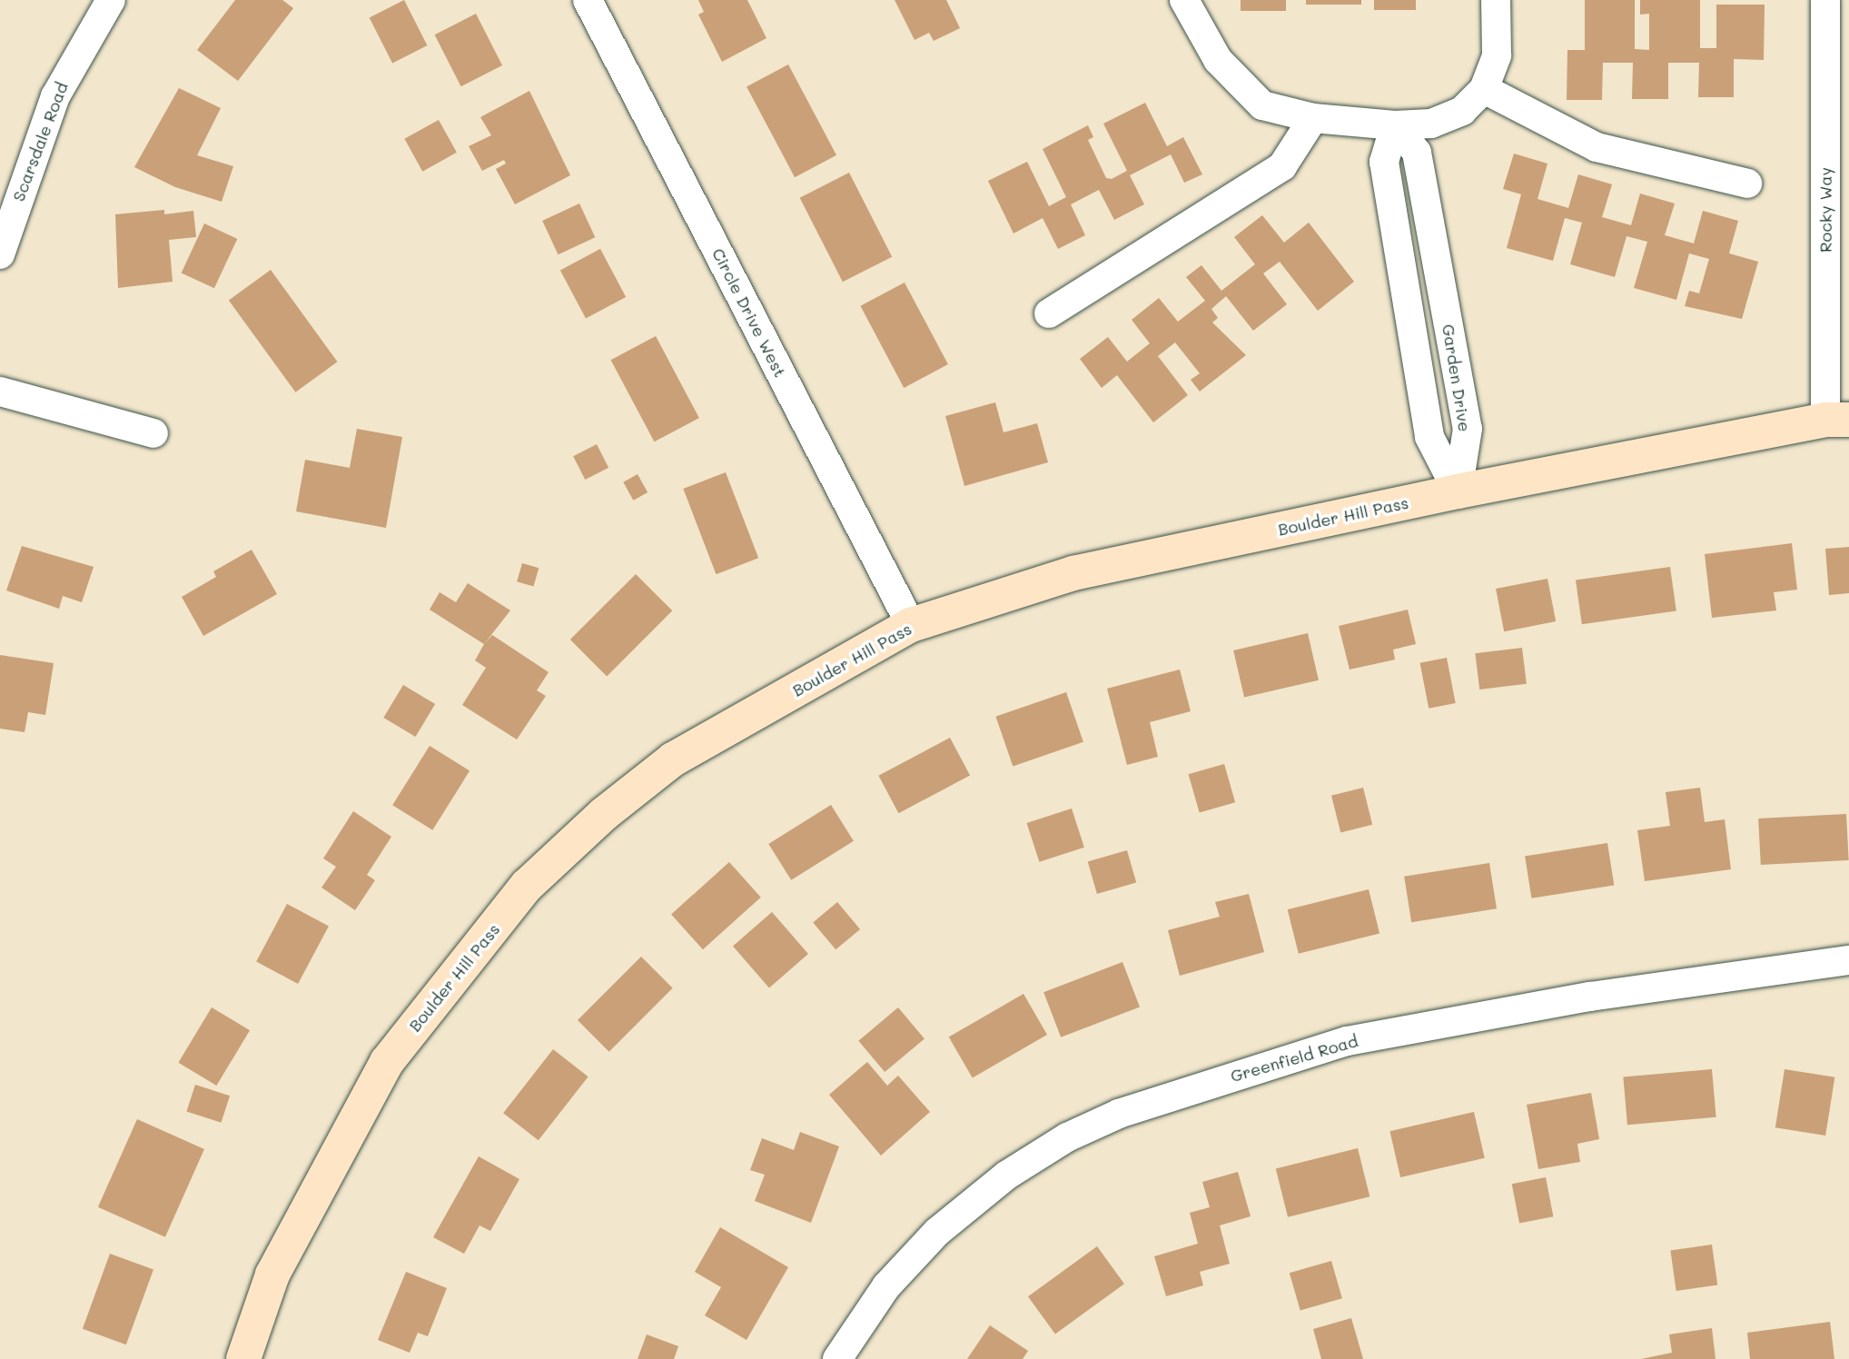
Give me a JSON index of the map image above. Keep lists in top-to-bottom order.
{
  "streets": {
    "street": [
      "Scarsdale Road",
      "Rocky Way",
      "Circle Drive West",
      "Garden Drive",
      "Boulder Hill Pass",
      "Greenfield Road"
    ]
  },
  "crossings": [
    ["Rocky Way", "Boulder Hill Pass"],
    ["Circle Drive West", "Boulder Hill Pass"],
    ["Garden Drive", "Boulder Hill Pass"]
  ]
}
